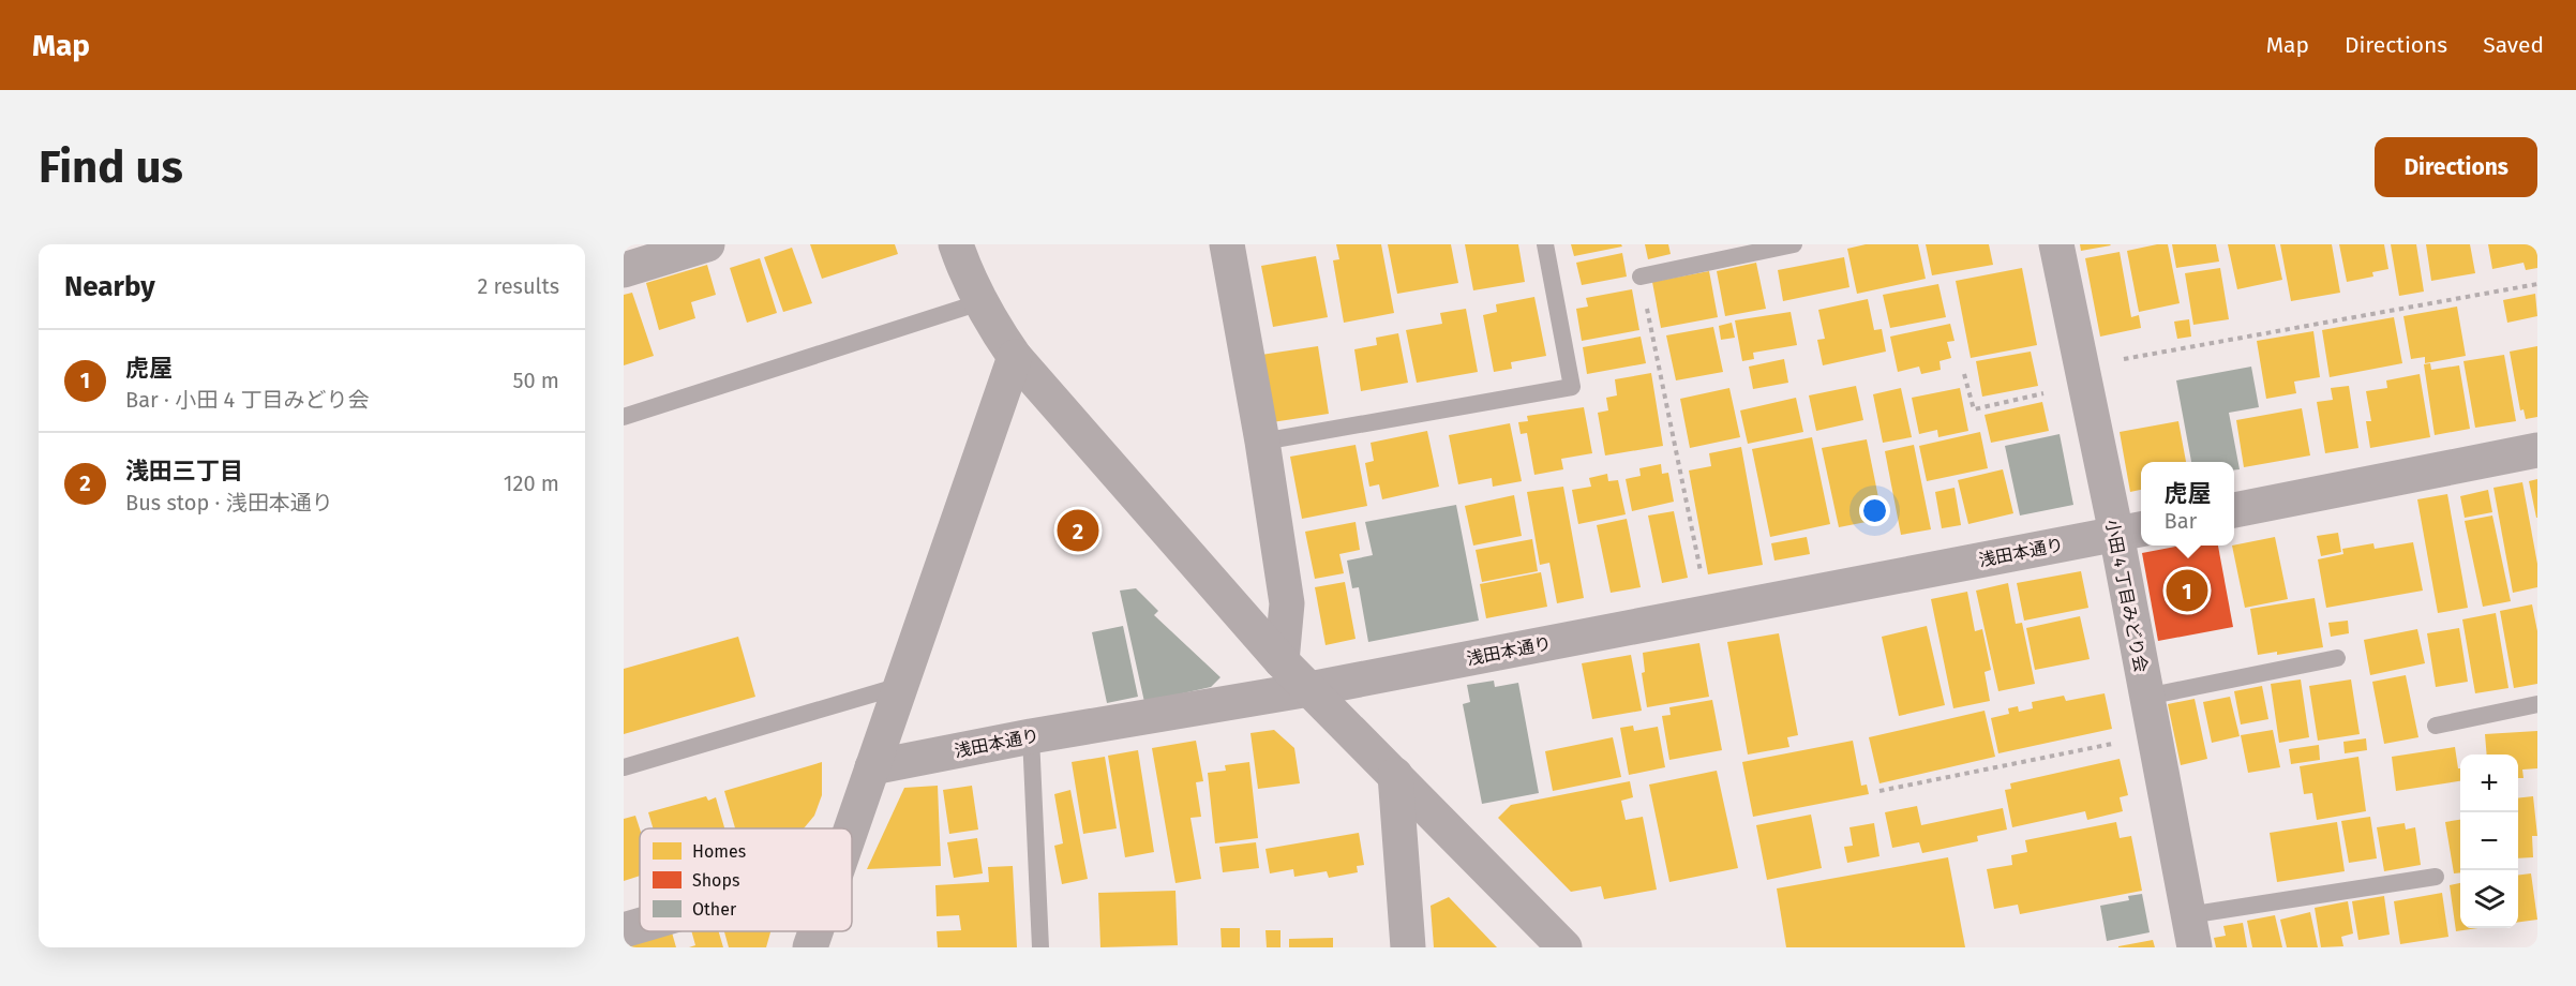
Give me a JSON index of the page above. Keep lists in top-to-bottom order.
{
  "streets": {
    "street": ["浅田本通り", "小田 4 丁目みどり会"]
  },
  "crossings": [
    ["浅田本通り", "小田 4 丁目みどり会"]
  ],
  "legend": ["Homes", "Shops", "Other"],
  "page": {
    "header": "Map",
    "nav": ["Map", "Directions", "Saved"],
    "buttons": "Directions",
    "title": "Find us",
    "heading": ["Nearby", "2 results"],
    "list": [
      {
        "mark": "1",
        "name": "虎屋",
        "note": "Bar · 小田 4 丁目みどり会",
        "value": "50 m"
      },
      {
        "mark": "2",
        "name": "浅田三丁目",
        "note": "Bus stop · 浅田本通り",
        "value": "120 m"
      }
    ],
    "popup": ["虎屋", "Bar"],
    "pins": ["2", "1"],
    "map_buttons": ["+", "−"]
  }
}
